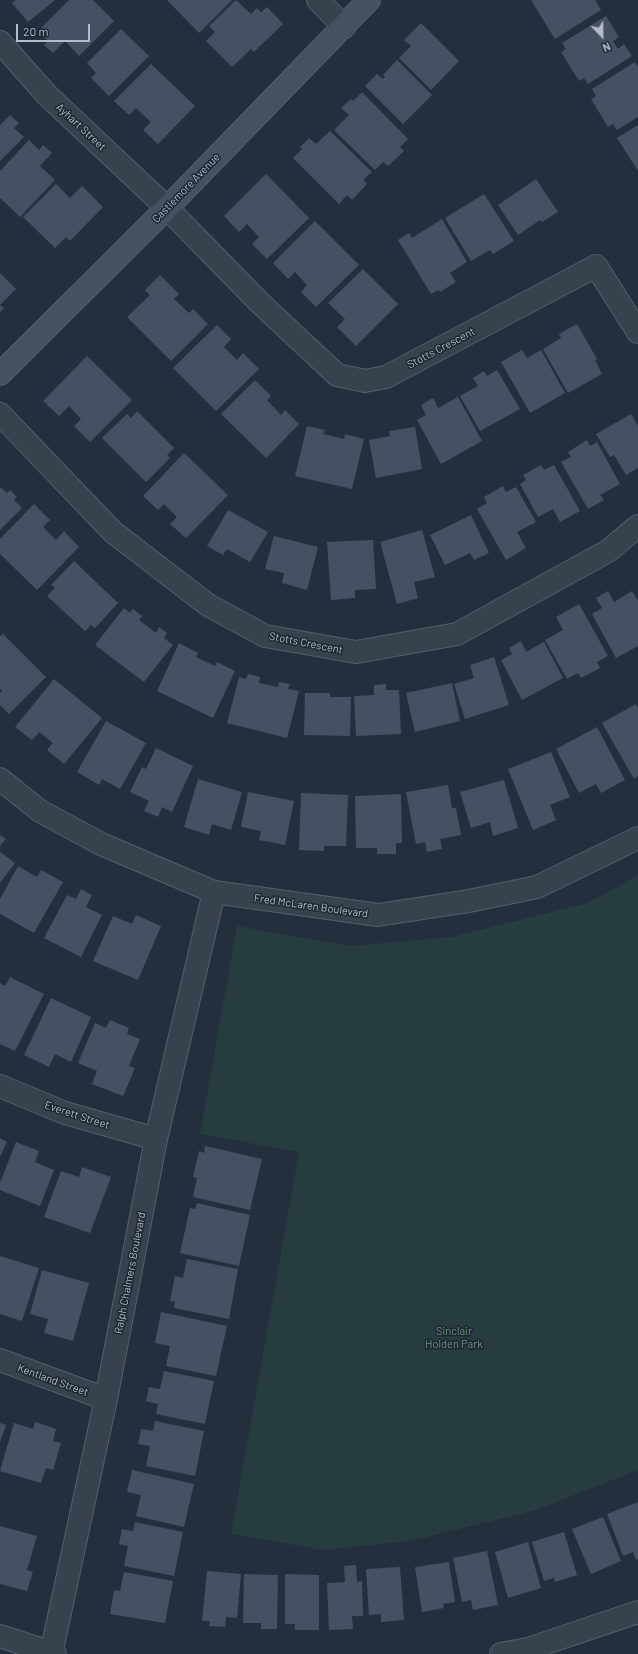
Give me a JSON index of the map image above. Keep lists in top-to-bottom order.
{
  "streets": {
    "street": [
      "Ayhart Street",
      "Castlemore Avenue",
      "Stotts Crescent",
      "Fred McLaren Boulevard",
      "Everett Street",
      "Ralph Chalmers Boulevard",
      "Kentland Street"
    ]
  },
  "crossings": [
    ["Ayhart Street", "Castlemore Avenue"],
    ["Ayhart Street", "Stotts Crescent"],
    ["Castlemore Avenue", "Stotts Crescent"],
    ["Fred McLaren Boulevard", "Ralph Chalmers Boulevard"],
    ["Everett Street", "Ralph Chalmers Boulevard"],
    ["Ralph Chalmers Boulevard", "Kentland Street"]
  ],
  "parks": ["Sinclair Holden Park"],
  "scale_bar": "20 m",
  "north": "bottom"
}
